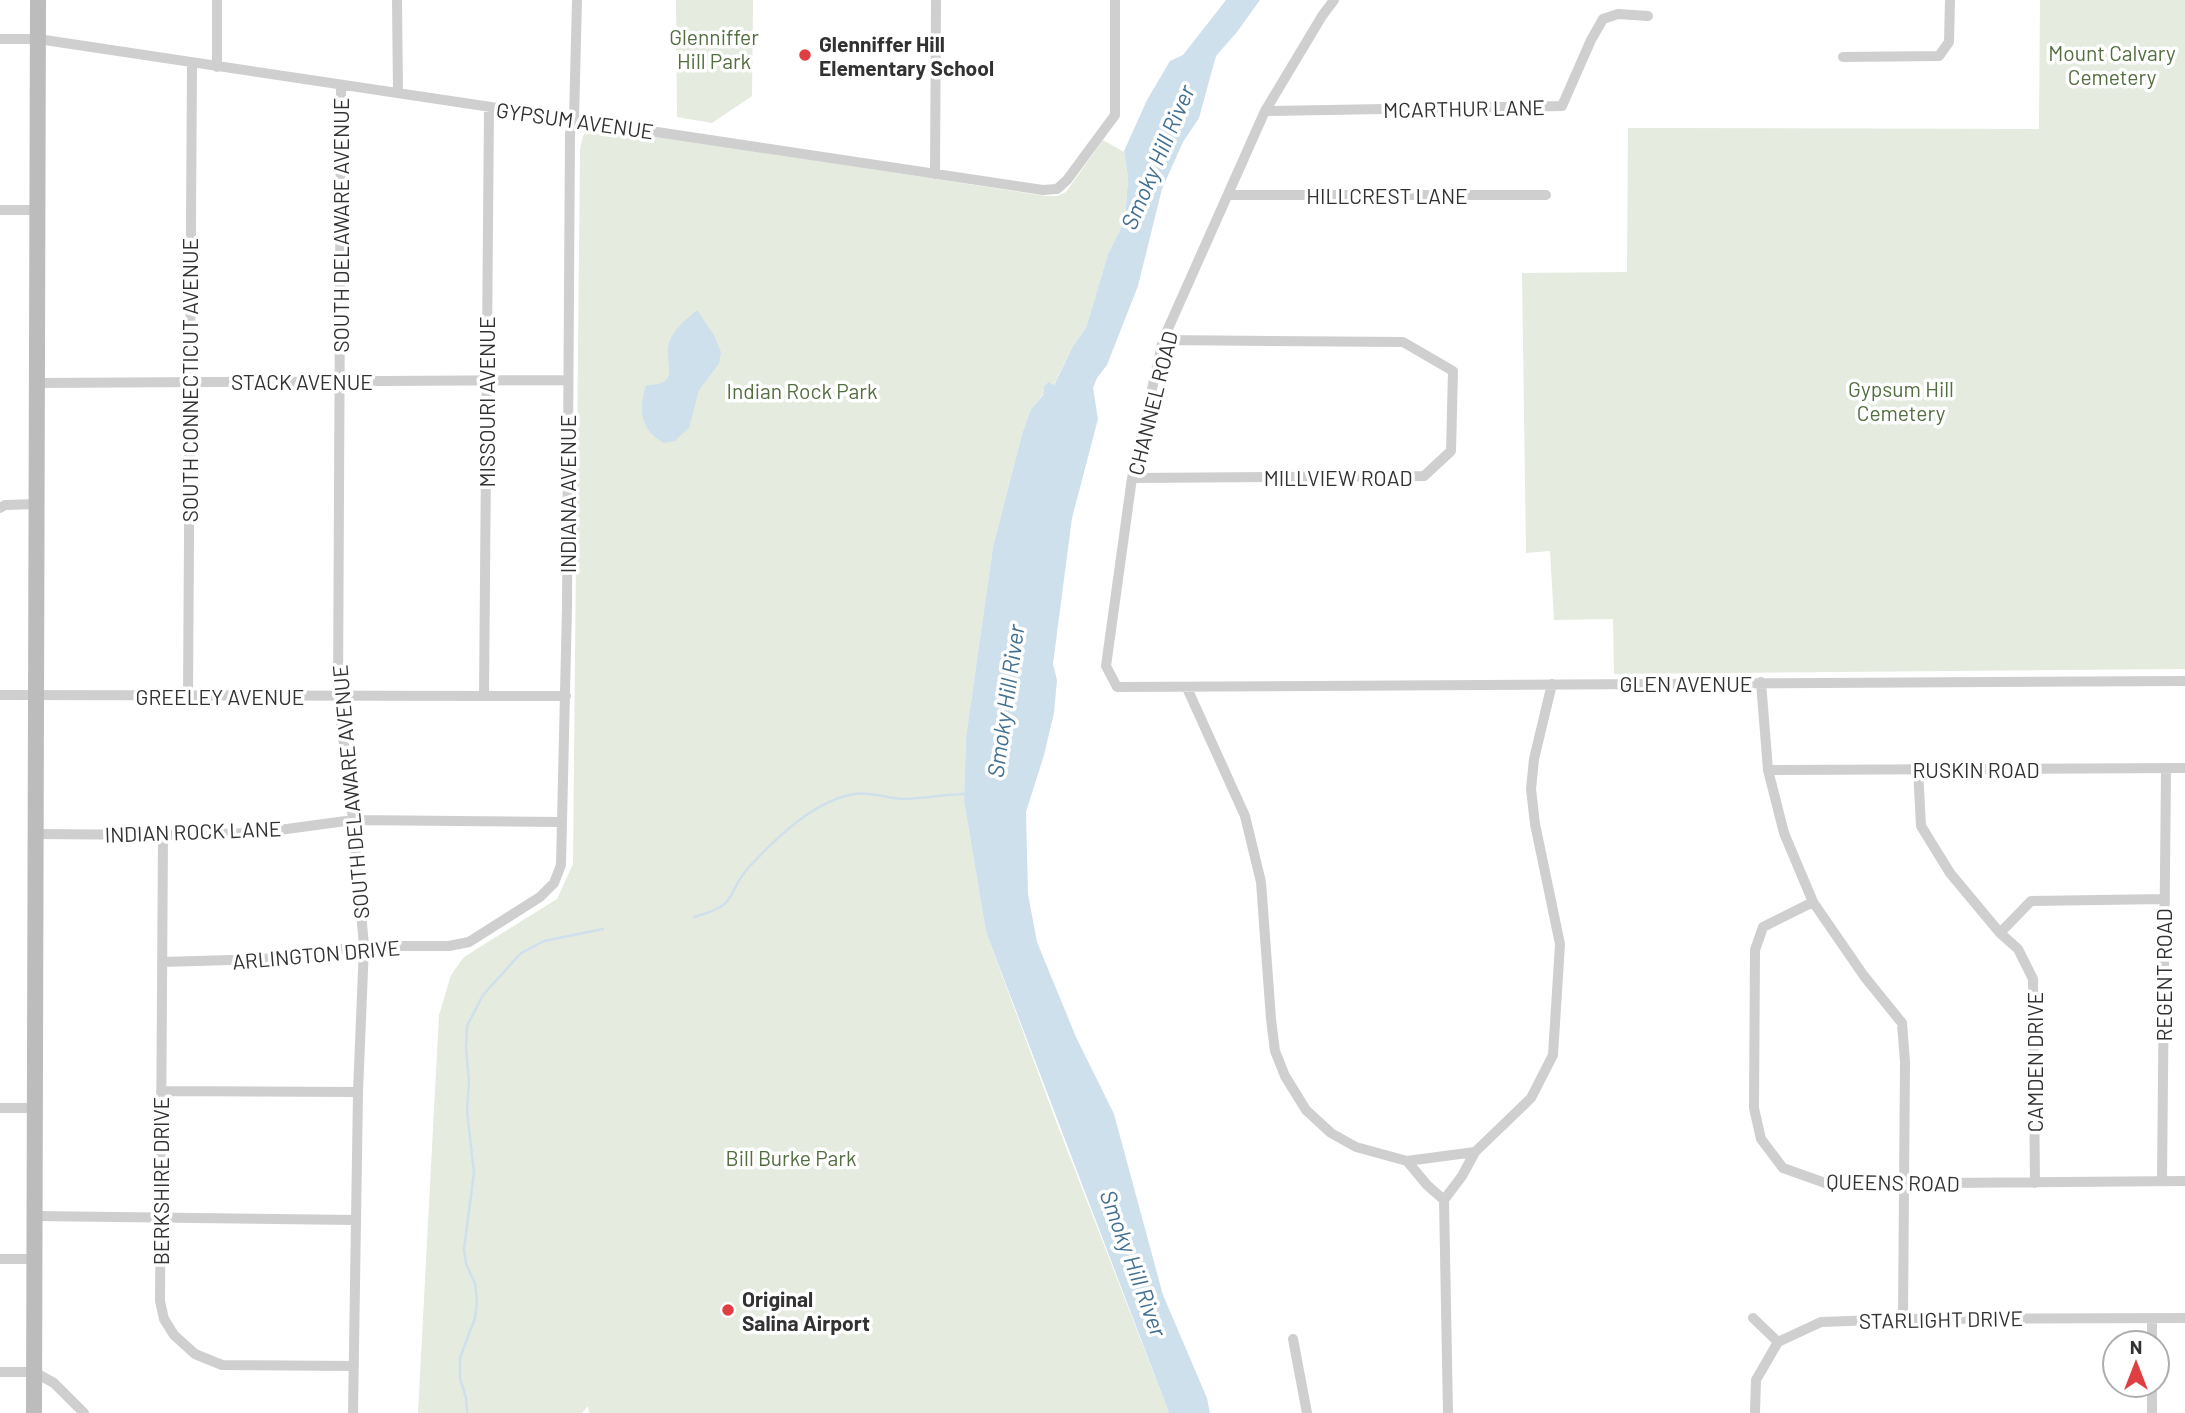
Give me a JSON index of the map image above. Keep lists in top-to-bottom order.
{
  "streets": {
    "street": [
      "MCARTHUR LANE",
      "GYPSUM AVENUE",
      "HILLCREST LANE",
      "SOUTH DELAWARE AVENUE",
      "SOUTH CONNECTICUT AVENUE",
      "STACK AVENUE",
      "MISSOURI AVENUE",
      "CHANNEL ROAD",
      "MILLVIEW ROAD",
      "INDIANA AVENUE",
      "GLEN AVENUE",
      "GREELEY AVENUE",
      "RUSKIN ROAD",
      "INDIAN ROCK LANE",
      "ARLINGTON DRIVE",
      "REGENT ROAD",
      "CAMDEN DRIVE",
      "BERKSHIRE DRIVE",
      "QUEENS ROAD",
      "STARLIGHT DRIVE"
    ]
  },
  "crossings": [
    ["MCARTHUR LANE", "CHANNEL ROAD"],
    ["GYPSUM AVENUE", "SOUTH DELAWARE AVENUE"],
    ["GYPSUM AVENUE", "SOUTH CONNECTICUT AVENUE"],
    ["GYPSUM AVENUE", "MISSOURI AVENUE"],
    ["GYPSUM AVENUE", "INDIANA AVENUE"],
    ["HILLCREST LANE", "CHANNEL ROAD"],
    ["SOUTH DELAWARE AVENUE", "STACK AVENUE"],
    ["SOUTH DELAWARE AVENUE", "GREELEY AVENUE"],
    ["SOUTH DELAWARE AVENUE", "INDIAN ROCK LANE"],
    ["SOUTH DELAWARE AVENUE", "ARLINGTON DRIVE"],
    ["SOUTH DELAWARE AVENUE", "BERKSHIRE DRIVE"],
    ["SOUTH CONNECTICUT AVENUE", "STACK AVENUE"],
    ["SOUTH CONNECTICUT AVENUE", "GREELEY AVENUE"],
    ["STACK AVENUE", "MISSOURI AVENUE"],
    ["STACK AVENUE", "INDIANA AVENUE"],
    ["MISSOURI AVENUE", "GREELEY AVENUE"],
    ["CHANNEL ROAD", "MILLVIEW ROAD"],
    ["CHANNEL ROAD", "GLEN AVENUE"],
    ["INDIANA AVENUE", "GREELEY AVENUE"],
    ["INDIANA AVENUE", "INDIAN ROCK LANE"],
    ["INDIANA AVENUE", "ARLINGTON DRIVE"],
    ["RUSKIN ROAD", "REGENT ROAD"],
    ["RUSKIN ROAD", "CAMDEN DRIVE"],
    ["INDIAN ROCK LANE", "BERKSHIRE DRIVE"],
    ["ARLINGTON DRIVE", "BERKSHIRE DRIVE"],
    ["REGENT ROAD", "QUEENS ROAD"],
    ["CAMDEN DRIVE", "QUEENS ROAD"]
  ],
  "water": ["Smoky Hill River"],
  "parks": [
    "Glenniffer Hill Park",
    "Mount Calvary Cemetery",
    "Gypsum Hill Cemetery",
    "Indian Rock Park",
    "Bill Burke Park"
  ],
  "places": ["Glenniffer Hill Elementary School", "Original Salina Airport"],
  "north": "top"
}
